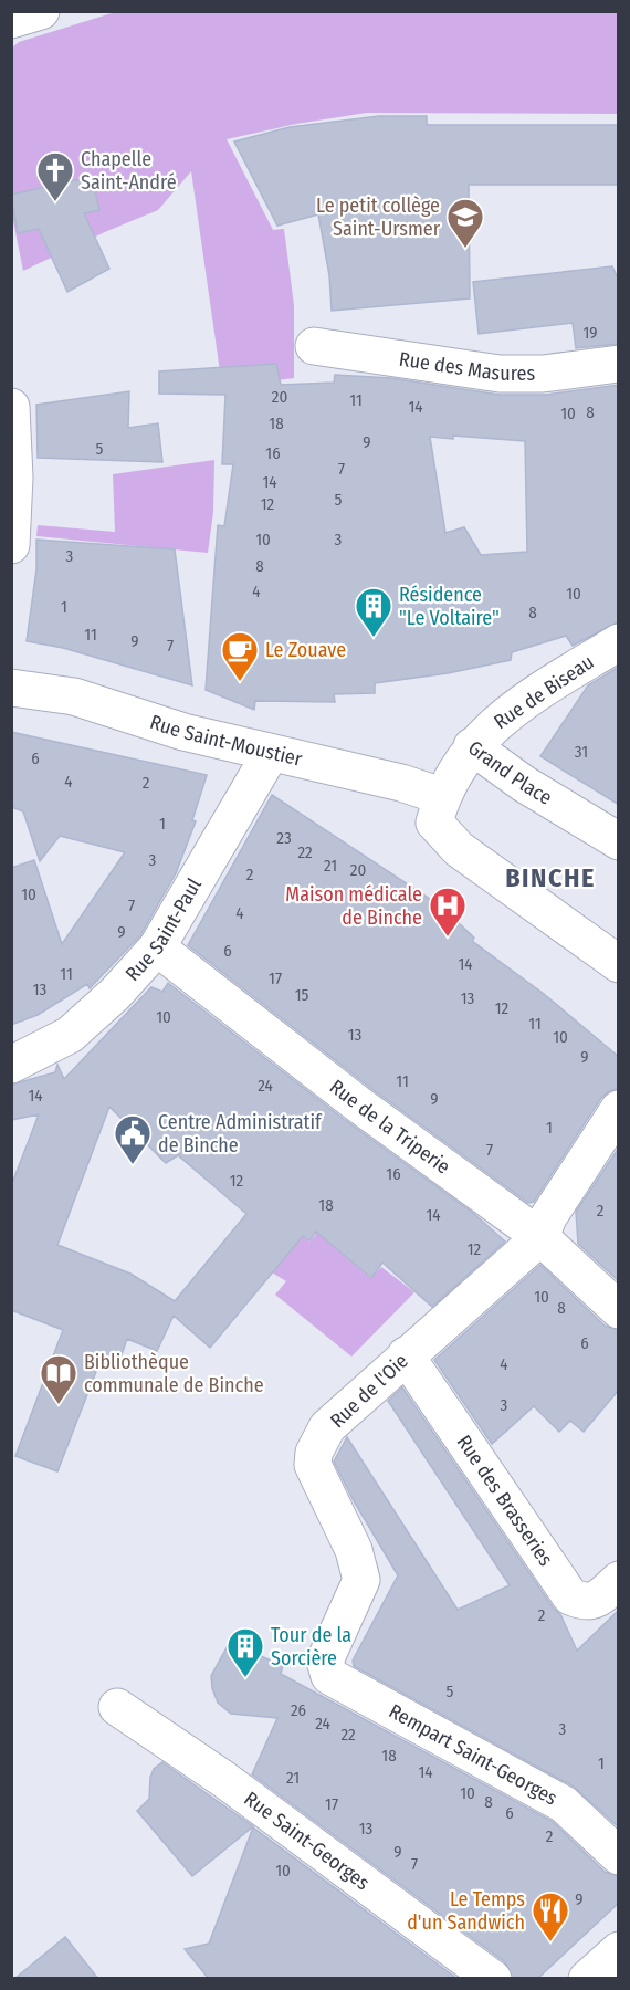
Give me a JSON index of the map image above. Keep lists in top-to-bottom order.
{
  "streets": {
    "street": [
      "Rue des Masures",
      "Rue de Biseau",
      "Rue Saint-Moustier",
      "Grand Place",
      "Rue Saint-Paul",
      "Rue de la Triperie",
      "Rue de l'Oie",
      "Rue des Brasseries",
      "Rempart Saint-Georges",
      "Rue Saint-Georges"
    ]
  },
  "crossings": [
    ["Rue de Biseau", "Grand Place"],
    ["Rue Saint-Moustier", "Grand Place"],
    ["Rue Saint-Moustier", "Rue Saint-Paul"],
    ["Rue Saint-Paul", "Rue de la Triperie"],
    ["Rue de la Triperie", "Rue de l'Oie"],
    ["Rue de l'Oie", "Rue des Brasseries"],
    ["Rue de l'Oie", "Rempart Saint-Georges"]
  ],
  "districts": ["BINCHE"],
  "places": {
    "church": ["Chapelle Saint-André"],
    "school or university": ["Le petit collège Saint-Ursmer"],
    "building": ["Résidence \"Le Voltaire\"", "Tour de la Sorcière"],
    "cafe": ["Le Zouave"],
    "hospital": ["Maison médicale de Binche"],
    "public building": ["Centre Administratif de Binche"],
    "library": ["Bibliothèque communale de Binche"],
    "restaurant": ["Le Temps d'un Sandwich"]
  },
  "house_numbers": [
    "19",
    "20",
    "11",
    "14",
    "8",
    "10",
    "18",
    "9",
    "5",
    "16",
    "7",
    "14",
    "5",
    "12",
    "10",
    "3",
    "3",
    "8",
    "4",
    "10",
    "1",
    "8",
    "11",
    "9",
    "7",
    "31",
    "6",
    "4",
    "2",
    "1",
    "23",
    "22",
    "3",
    "21",
    "20",
    "2",
    "10",
    "7",
    "4",
    "9",
    "6",
    "14",
    "11",
    "17",
    "13",
    "15",
    "13",
    "12",
    "10",
    "11",
    "13",
    "10",
    "9",
    "11",
    "24",
    "14",
    "9",
    "1",
    "7",
    "16",
    "12",
    "18",
    "2",
    "14",
    "12",
    "10",
    "8",
    "6",
    "4",
    "3",
    "2",
    "5",
    "26",
    "24",
    "3",
    "22",
    "18",
    "1",
    "14",
    "21",
    "10",
    "8",
    "17",
    "6",
    "13",
    "2",
    "9",
    "7",
    "10",
    "9"
  ]
}
